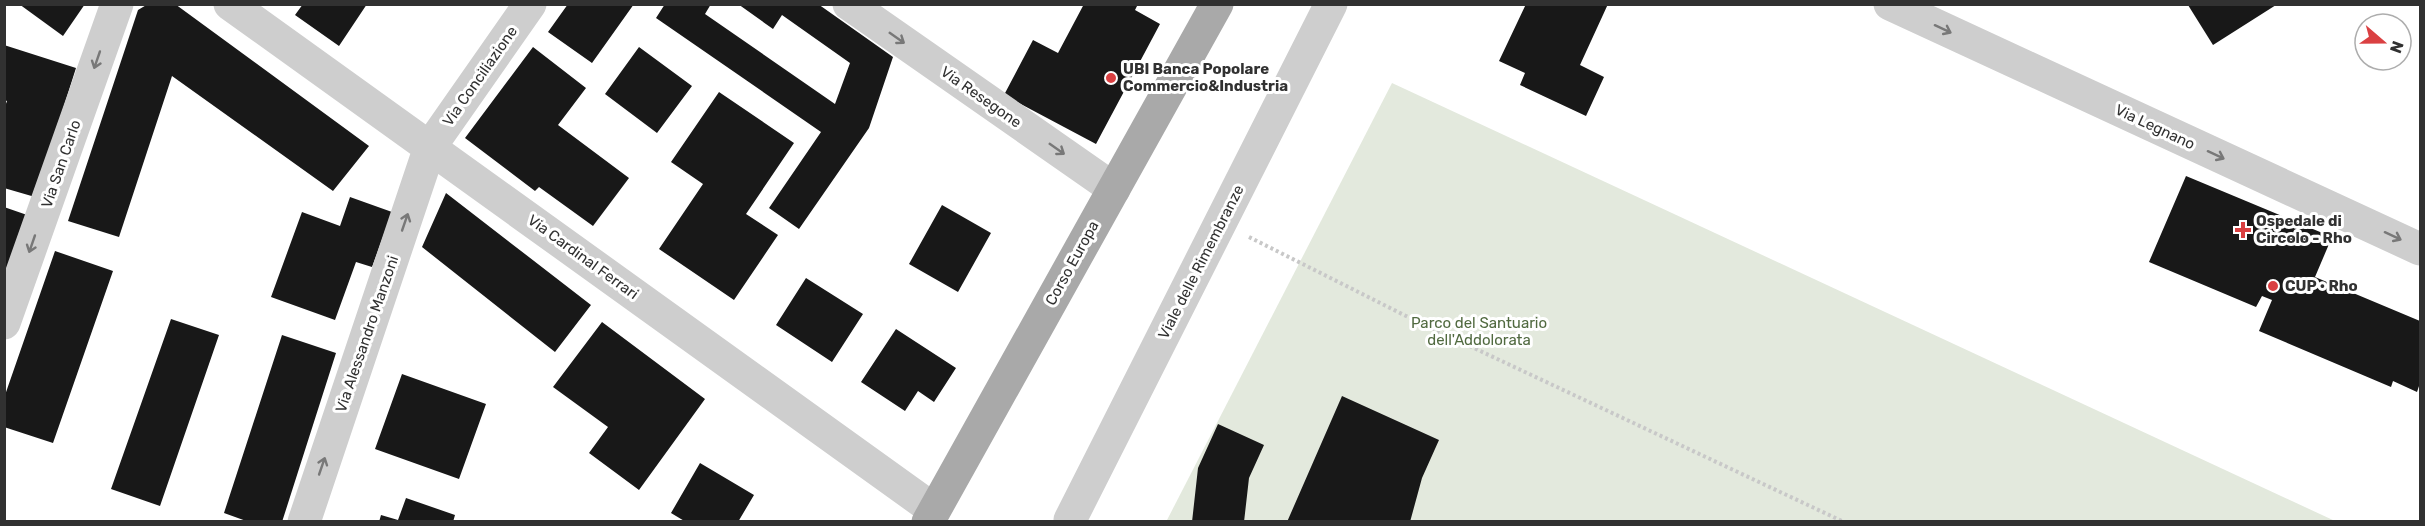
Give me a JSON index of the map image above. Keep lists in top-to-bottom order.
{
  "streets": {
    "main road": ["Corso Europa"],
    "street": [
      "Via Conciliazione",
      "Via Resegone",
      "Via Legnano",
      "Via San Carlo",
      "Via Cardinal Ferrari",
      "Viale delle Rimembranze",
      "Via Alessandro Manzoni"
    ]
  },
  "crossings": [
    ["Via Conciliazione", "Via Cardinal Ferrari"],
    ["Via Conciliazione", "Via Alessandro Manzoni"],
    ["Via Resegone", "Corso Europa"],
    ["Via Cardinal Ferrari", "Corso Europa"],
    ["Via Cardinal Ferrari", "Via Alessandro Manzoni"]
  ],
  "one_way": [
    "Via Resegone",
    "Via Legnano",
    "Via San Carlo",
    "Via Alessandro Manzoni"
  ],
  "parks": ["Parco del Santuario dell'Addolorata"],
  "places": {
    "other": ["UBI Banca Popolare Commercio&Industria", "CUP • Rho"],
    "health": ["Ospedale di Circolo - Rho"]
  },
  "north": "right"
}
